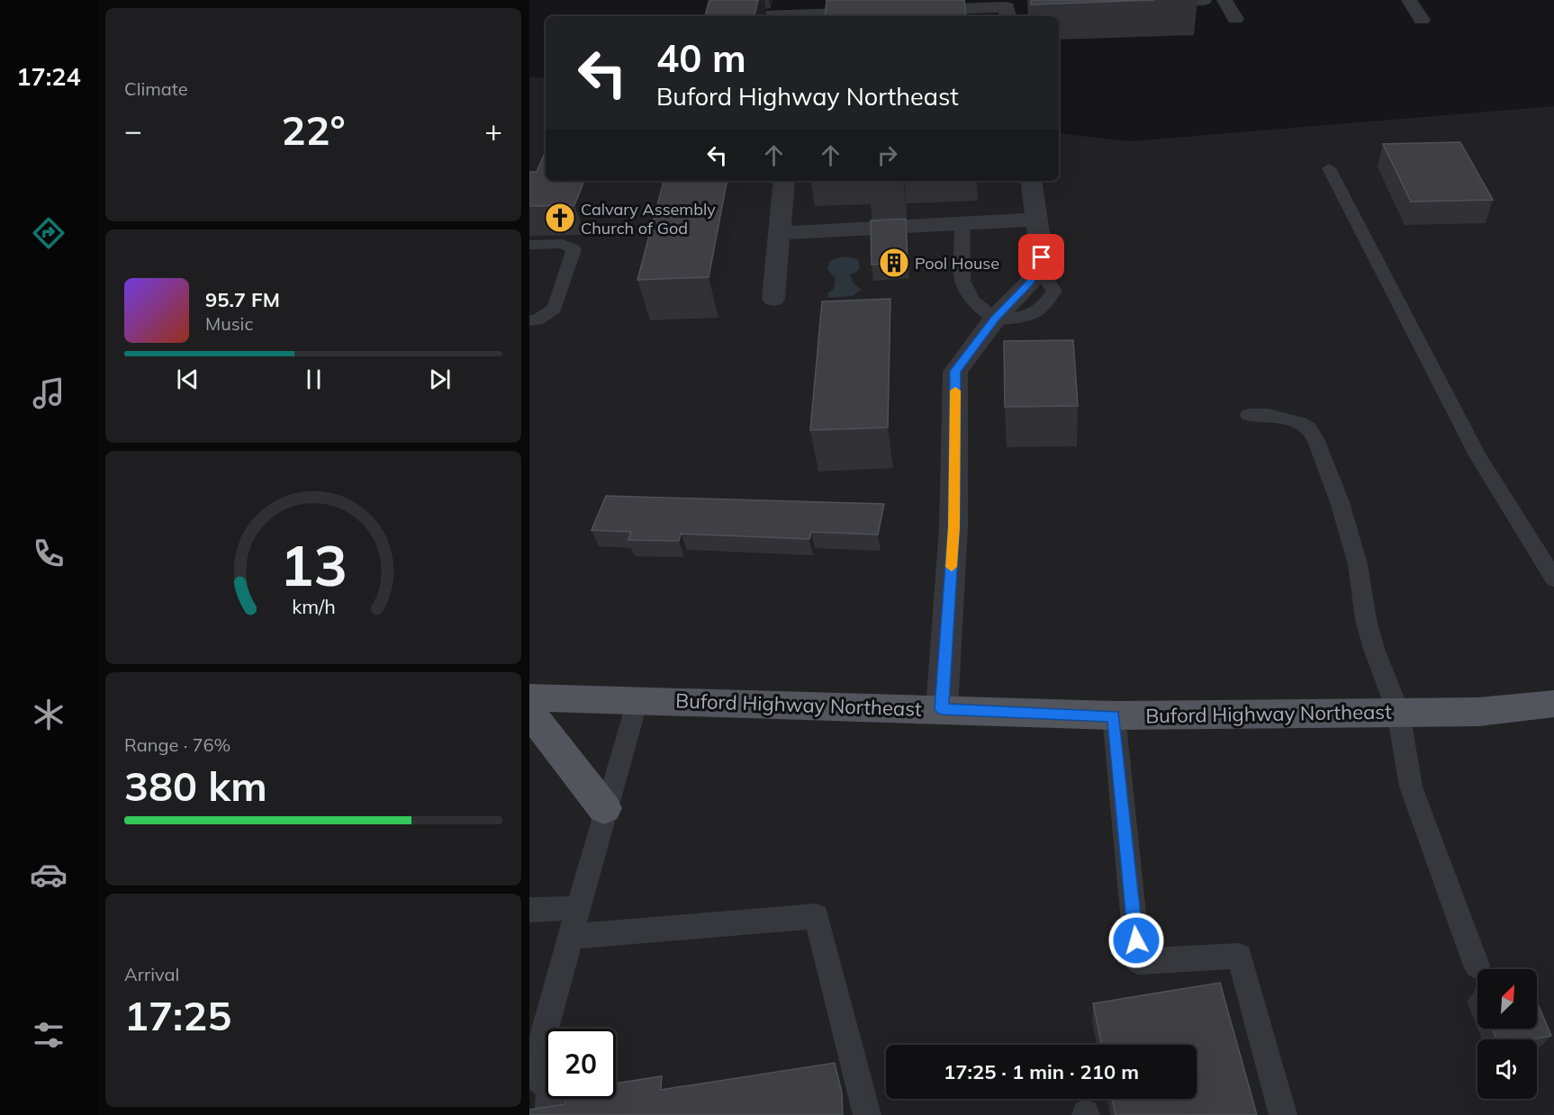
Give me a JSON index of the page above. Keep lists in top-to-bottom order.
{
  "streets": {
    "main road": ["Buford Highway Northeast"]
  },
  "places": {
    "church": ["Calvary Assembly Church of God"],
    "building": ["Pool House"]
  },
  "north": "top right",
  "page": {
    "tabs": "17:24",
    "tile": [
      "Climate",
      ["Range · 76%", "380 km"],
      ["Arrival", "17:25"]
    ],
    "turn": ["40 m", "Buford Highway Northeast"],
    "heat": ["−", "22°", "+"],
    "song": ["95.7 FM", "Music"],
    "limit": "20",
    "trip": "17:25 · 1 min · 210 m",
    "gauge": ["13", "km/h"]
  }
}
